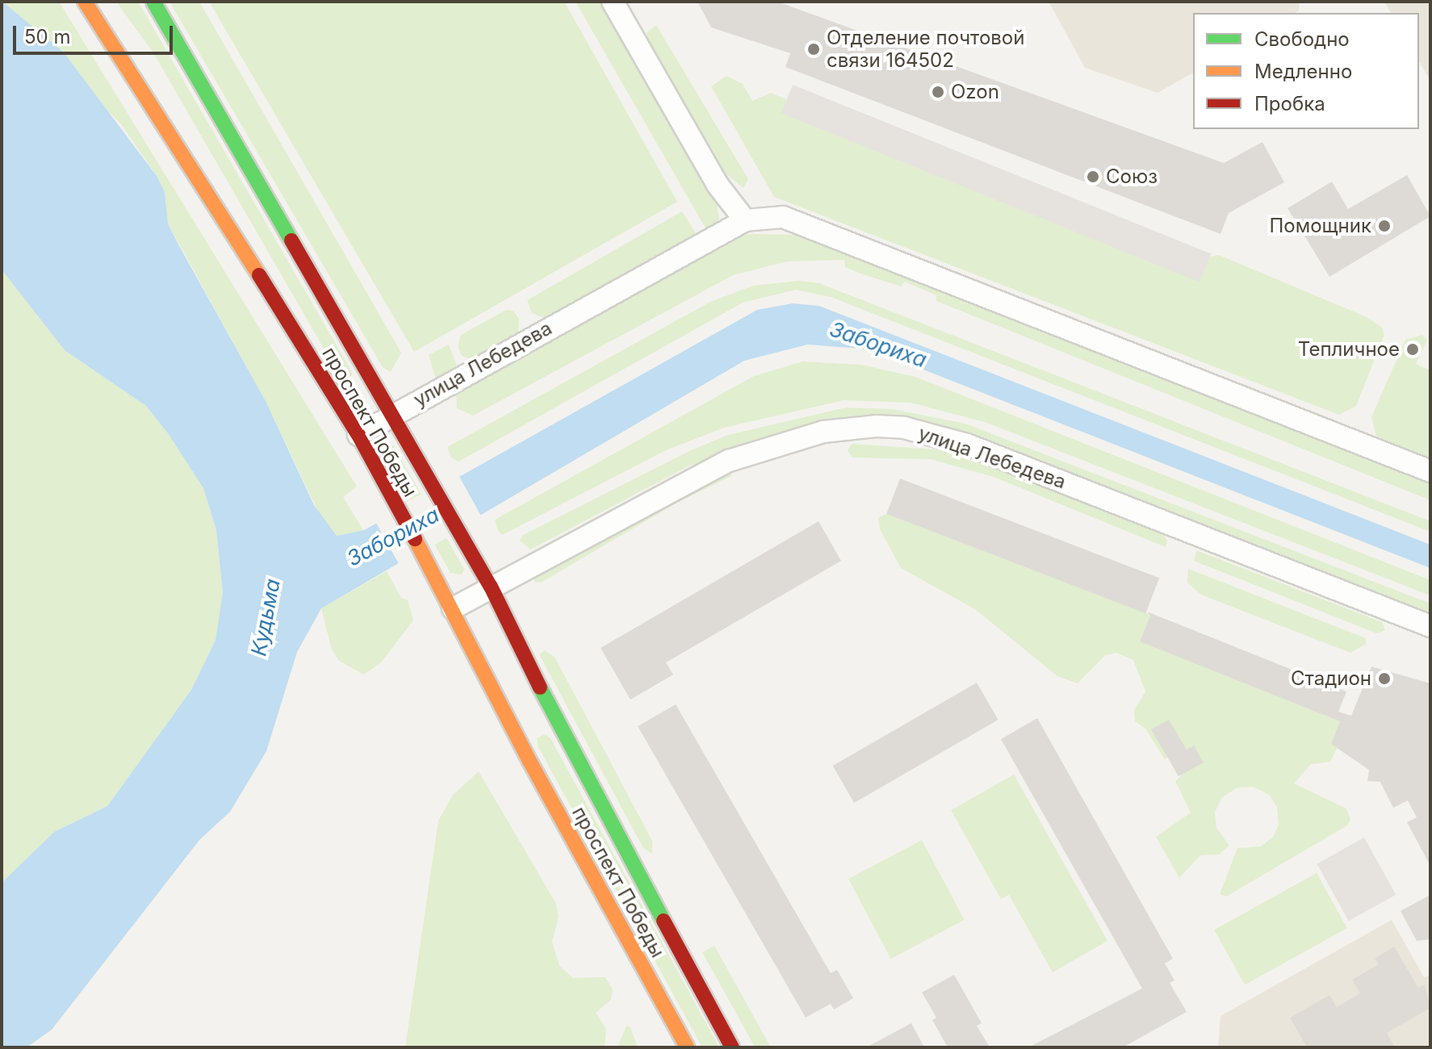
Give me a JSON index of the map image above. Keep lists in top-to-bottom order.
{
  "streets": {
    "main road": ["проспект Победы"],
    "street": ["улица Лебедева"]
  },
  "crossings": [
    ["улица Лебедева", "проспект Победы"]
  ],
  "water": ["Забориха", "Кудьма"],
  "places": [
    "Отделение почтовой связи 164502",
    "Ozon",
    "Союз",
    "Помощник",
    "Тепличное",
    "Стадион"
  ],
  "legend": ["Свободно", "Медленно", "Пробка"],
  "scale_bar": "50 m"
}
